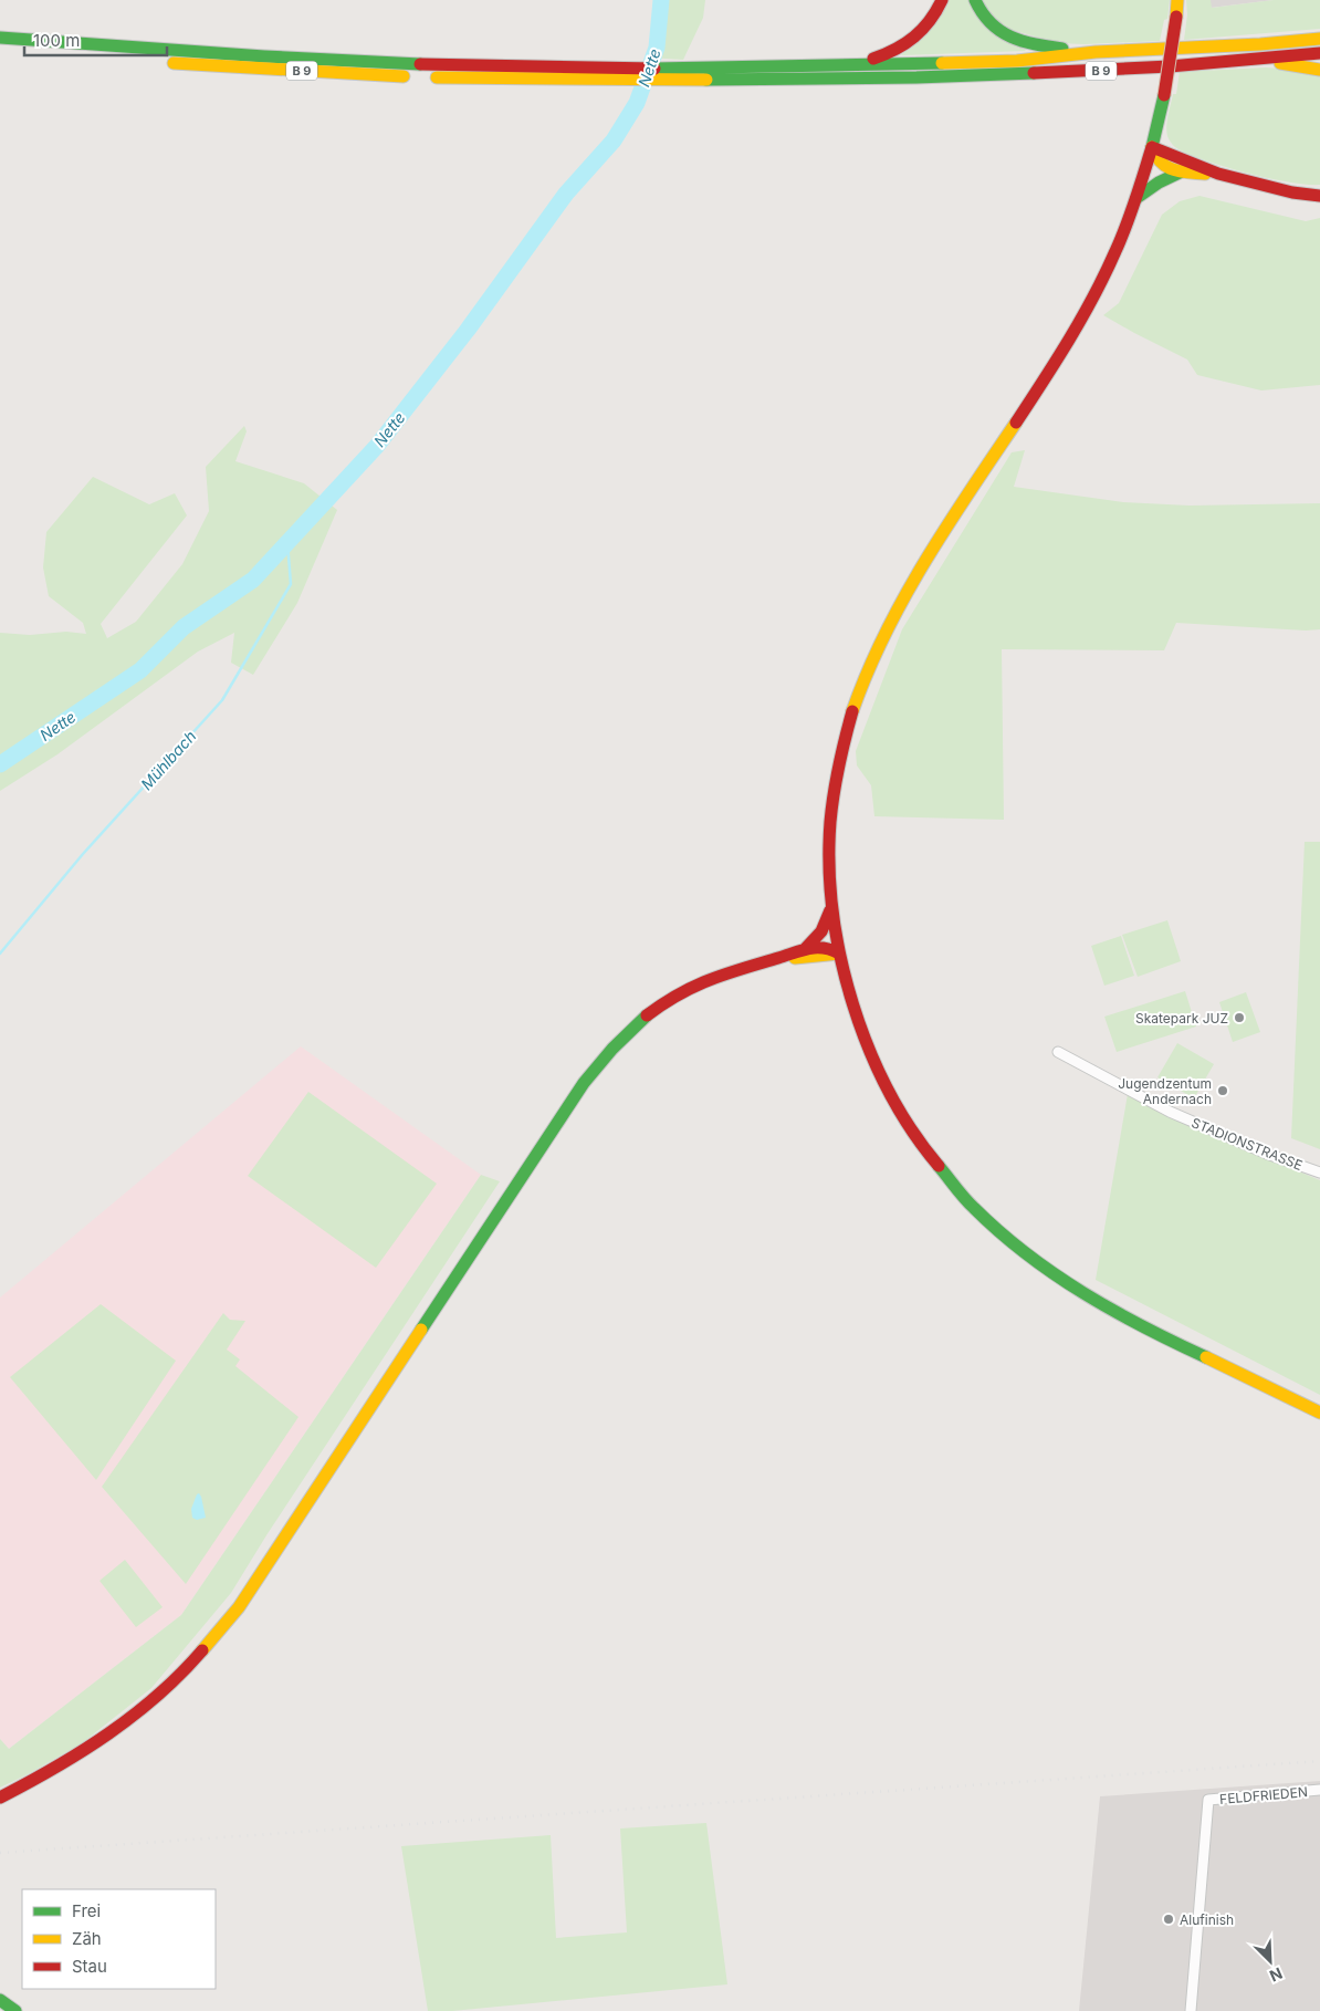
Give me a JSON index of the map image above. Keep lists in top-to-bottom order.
{
  "streets": {
    "main road": ["B 9"],
    "street": ["STADIONSTRASSE", "FELDFRIEDEN"]
  },
  "water": ["Nette", "Mühlbach"],
  "places": ["Skatepark JUZ", "Jugendzentum Andernach", "Alufinish"],
  "legend": ["Frei", "Zäh", "Stau"],
  "scale_bar": "100 m",
  "north": "bottom right"
}
